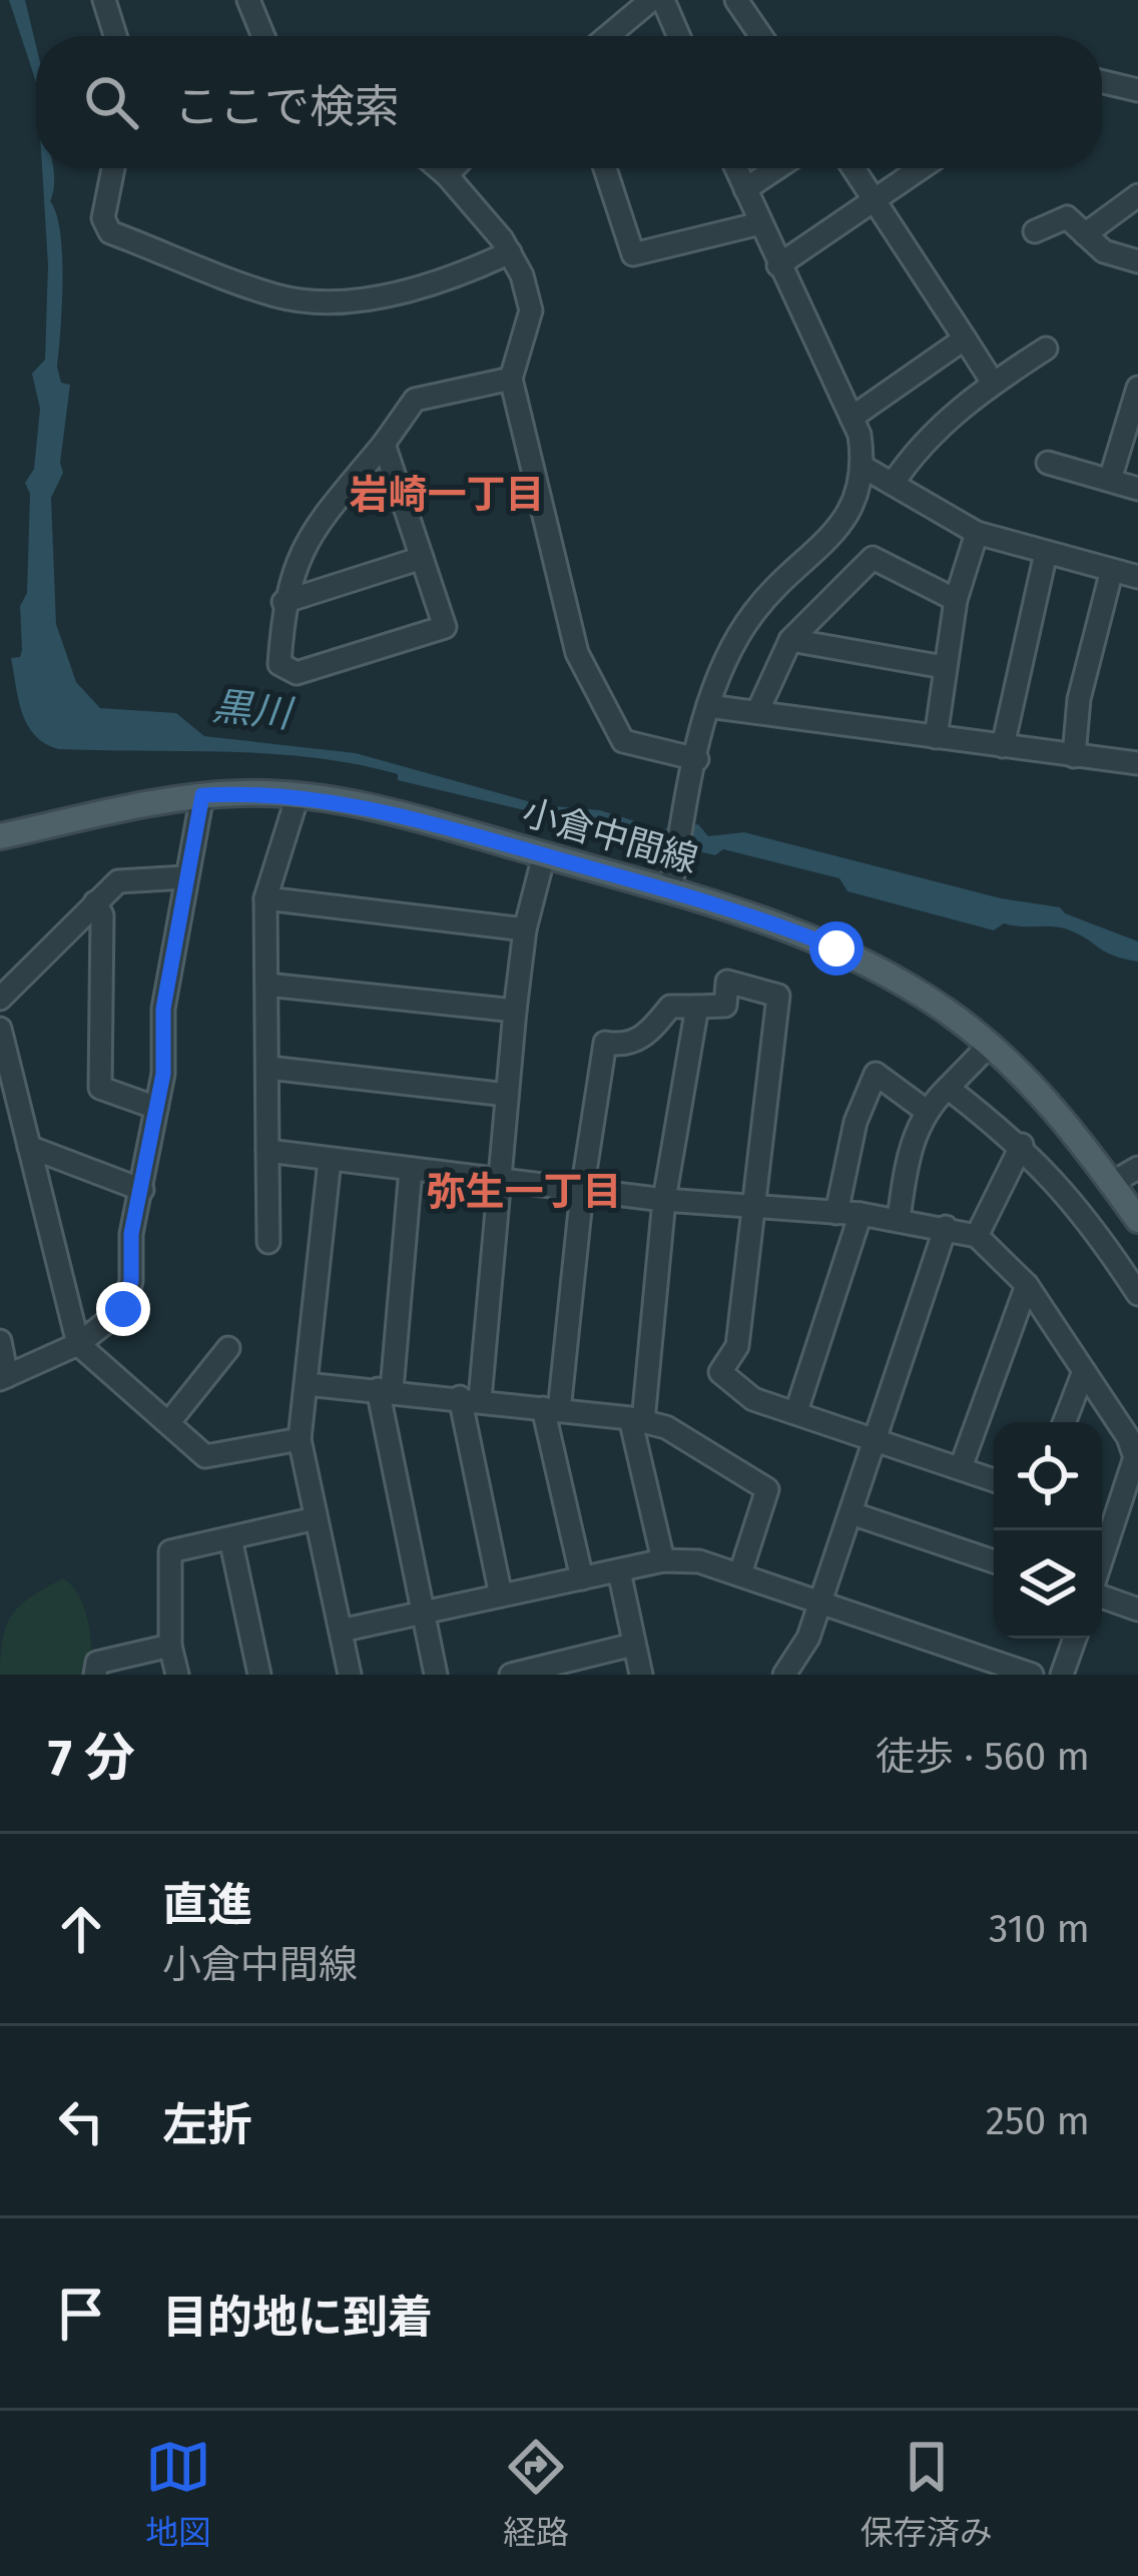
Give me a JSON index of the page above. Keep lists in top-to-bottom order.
{
  "streets": {
    "main road": ["小倉中間線"]
  },
  "districts": ["岩崎一丁目", "弥生一丁目"],
  "water": ["黒川"],
  "page": {
    "search": "ここで検索",
    "heading": ["7 分", "徒歩 · 560 m"],
    "list": [
      ["直進", "小倉中間線", "310 m"],
      ["左折", "250 m"],
      "目的地に到着"
    ],
    "nav": ["地図", "経路", "保存済み"]
  }
}
